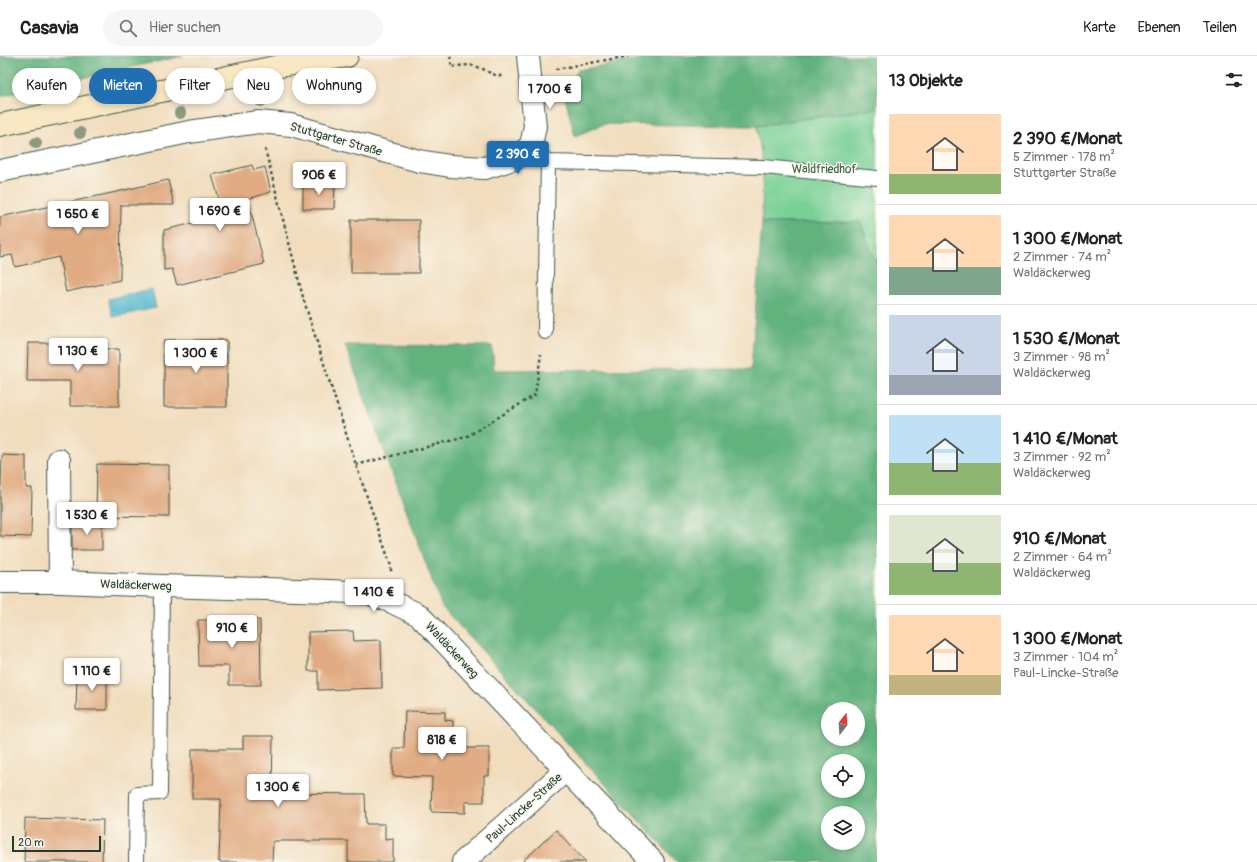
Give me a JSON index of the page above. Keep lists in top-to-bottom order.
{
  "streets": {
    "street": ["Stuttgarter Straße", "Waldäckerweg", "Paul-Lincke-Straße"]
  },
  "crossings": [
    ["Waldäckerweg", "Paul-Lincke-Straße"]
  ],
  "parks": ["Waldfriedhof"],
  "scale_bar": "20 m",
  "north": "top",
  "page": {
    "header": "Casavia",
    "search": "Hier suchen",
    "nav": ["Karte", "Ebenen", "Teilen"],
    "heading": "13 Objekte",
    "chip": [
      "Kaufen",
      "Mieten",
      "Filter",
      "Neu",
      "Wohnung"
    ],
    "price": [
      "1 700 €",
      "2 390 €",
      "906 €",
      "1 690 €",
      "1 650 €",
      "1 130 €",
      "1 300 €",
      "1 530 €",
      "1 410 €",
      "910 €",
      "1 110 €",
      "818 €",
      "1 300 €"
    ],
    "list": [
      {
        "name": "2 390 €/Monat",
        "note": "5 Zimmer · 178 m² · Stuttgarter Straße"
      },
      {
        "name": "1 300 €/Monat",
        "note": "2 Zimmer · 74 m² · Waldäckerweg"
      },
      {
        "name": "1 530 €/Monat",
        "note": "3 Zimmer · 98 m² · Waldäckerweg"
      },
      {
        "name": "1 410 €/Monat",
        "note": "3 Zimmer · 92 m² · Waldäckerweg"
      },
      {
        "name": "910 €/Monat",
        "note": "2 Zimmer · 64 m² · Waldäckerweg"
      },
      {
        "name": "1 300 €/Monat",
        "note": "3 Zimmer · 104 m² · Paul-Lincke-Straße"
      }
    ],
    "scale": "20 m"
  }
}
